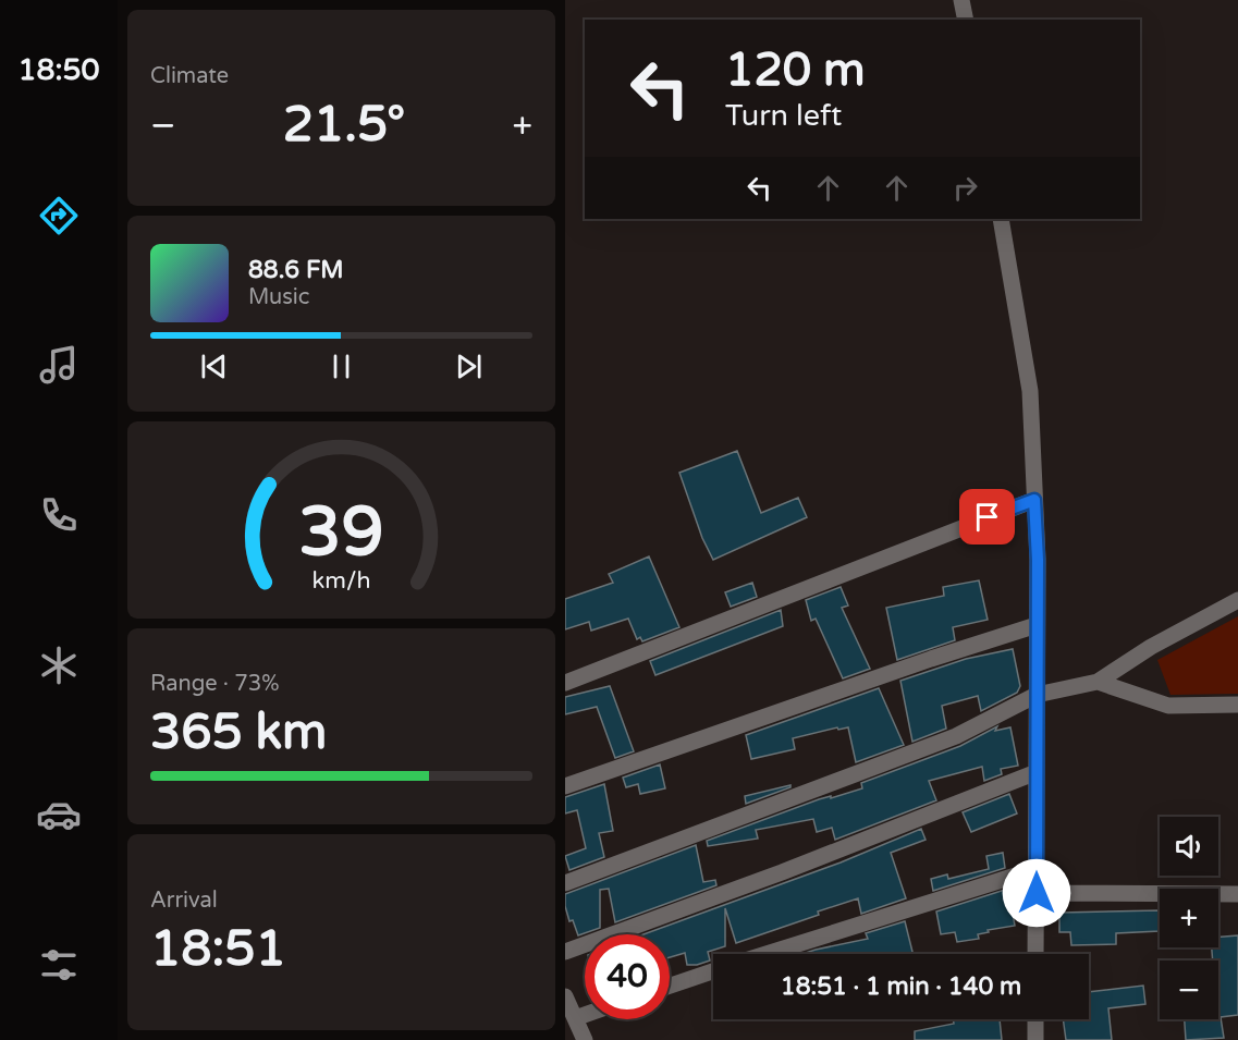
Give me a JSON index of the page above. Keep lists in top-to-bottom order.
{
  "page": {
    "tabs": "18:50",
    "tile": [
      "Climate",
      ["Range · 73%", "365 km"],
      ["Arrival", "18:51"]
    ],
    "turn": ["120 m", "Turn left"],
    "heat": ["−", "21.5°", "+"],
    "song": ["88.6 FM", "Music"],
    "map_buttons": ["+", "−"],
    "limit": "40",
    "trip": "18:51 · 1 min · 140 m",
    "gauge": ["39", "km/h"]
  }
}
